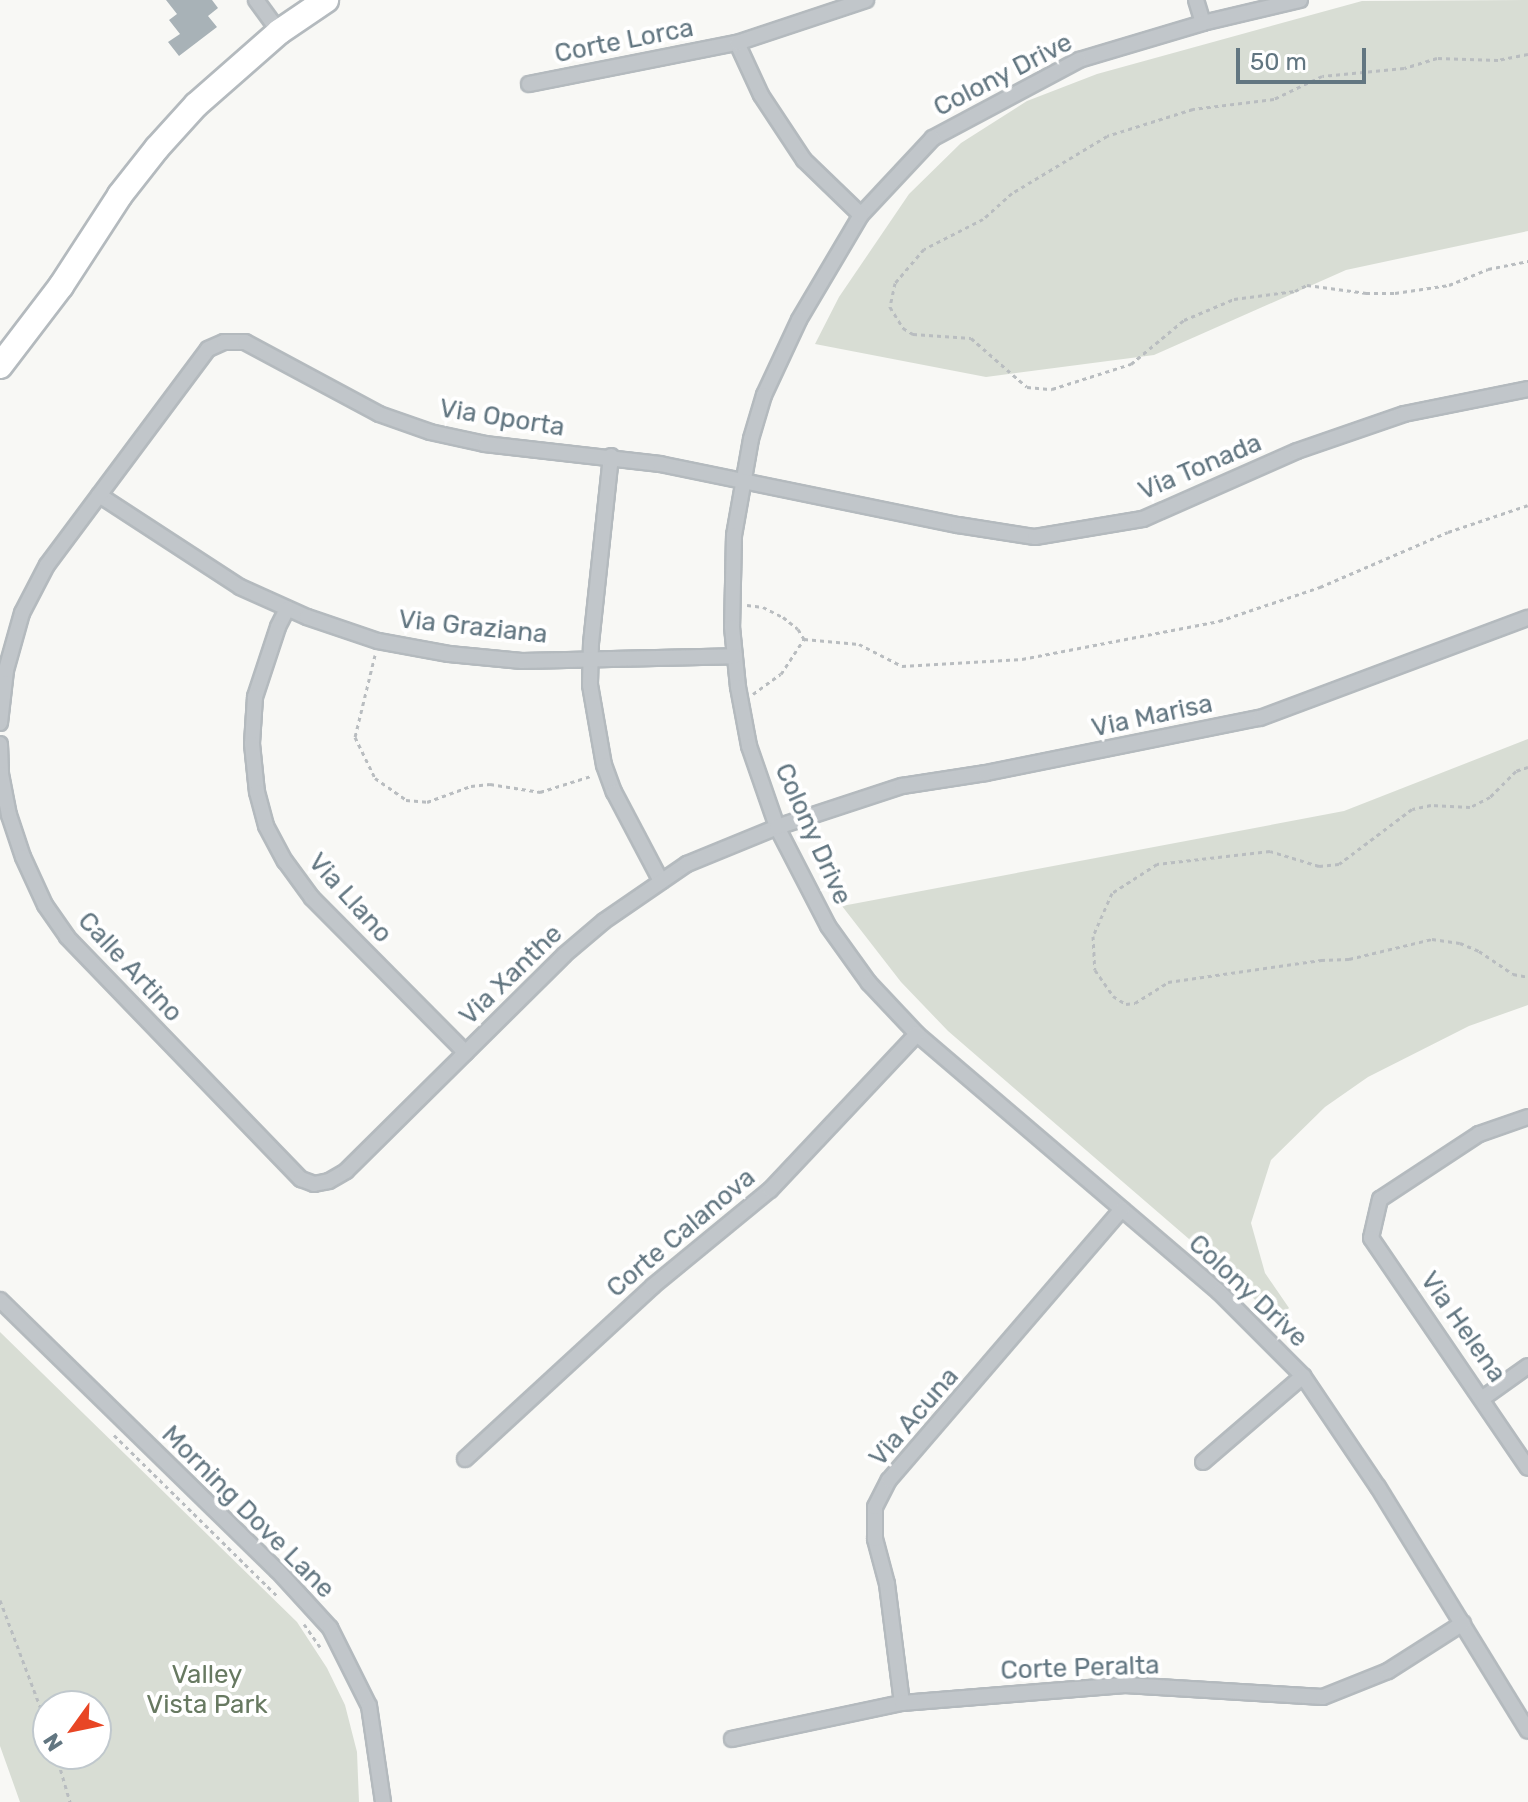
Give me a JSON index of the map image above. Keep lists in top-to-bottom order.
{
  "streets": {
    "street": [
      "Corte Lorca",
      "Colony Drive",
      "Via Oporta",
      "Via Tonada",
      "Via Graziana",
      "Via Marisa",
      "Via Llano",
      "Calle Artino",
      "Via Xanthe",
      "Corte Calanova",
      "Via Helena",
      "Via Acuna",
      "Morning Dove Lane",
      "Corte Peralta"
    ]
  },
  "crossings": [
    ["Colony Drive", "Via Oporta"],
    ["Colony Drive", "Via Tonada"],
    ["Colony Drive", "Via Graziana"],
    ["Colony Drive", "Via Marisa"],
    ["Colony Drive", "Via Xanthe"],
    ["Colony Drive", "Corte Calanova"],
    ["Colony Drive", "Via Acuna"],
    ["Colony Drive", "Corte Peralta"],
    ["Via Oporta", "Via Tonada"],
    ["Via Oporta", "Via Graziana"],
    ["Via Graziana", "Via Llano"],
    ["Via Marisa", "Via Xanthe"],
    ["Via Llano", "Via Xanthe"],
    ["Calle Artino", "Via Xanthe"],
    ["Via Acuna", "Corte Peralta"]
  ],
  "parks": ["Valley Vista Park"],
  "scale_bar": "50 m",
  "north": "bottom left"
}
